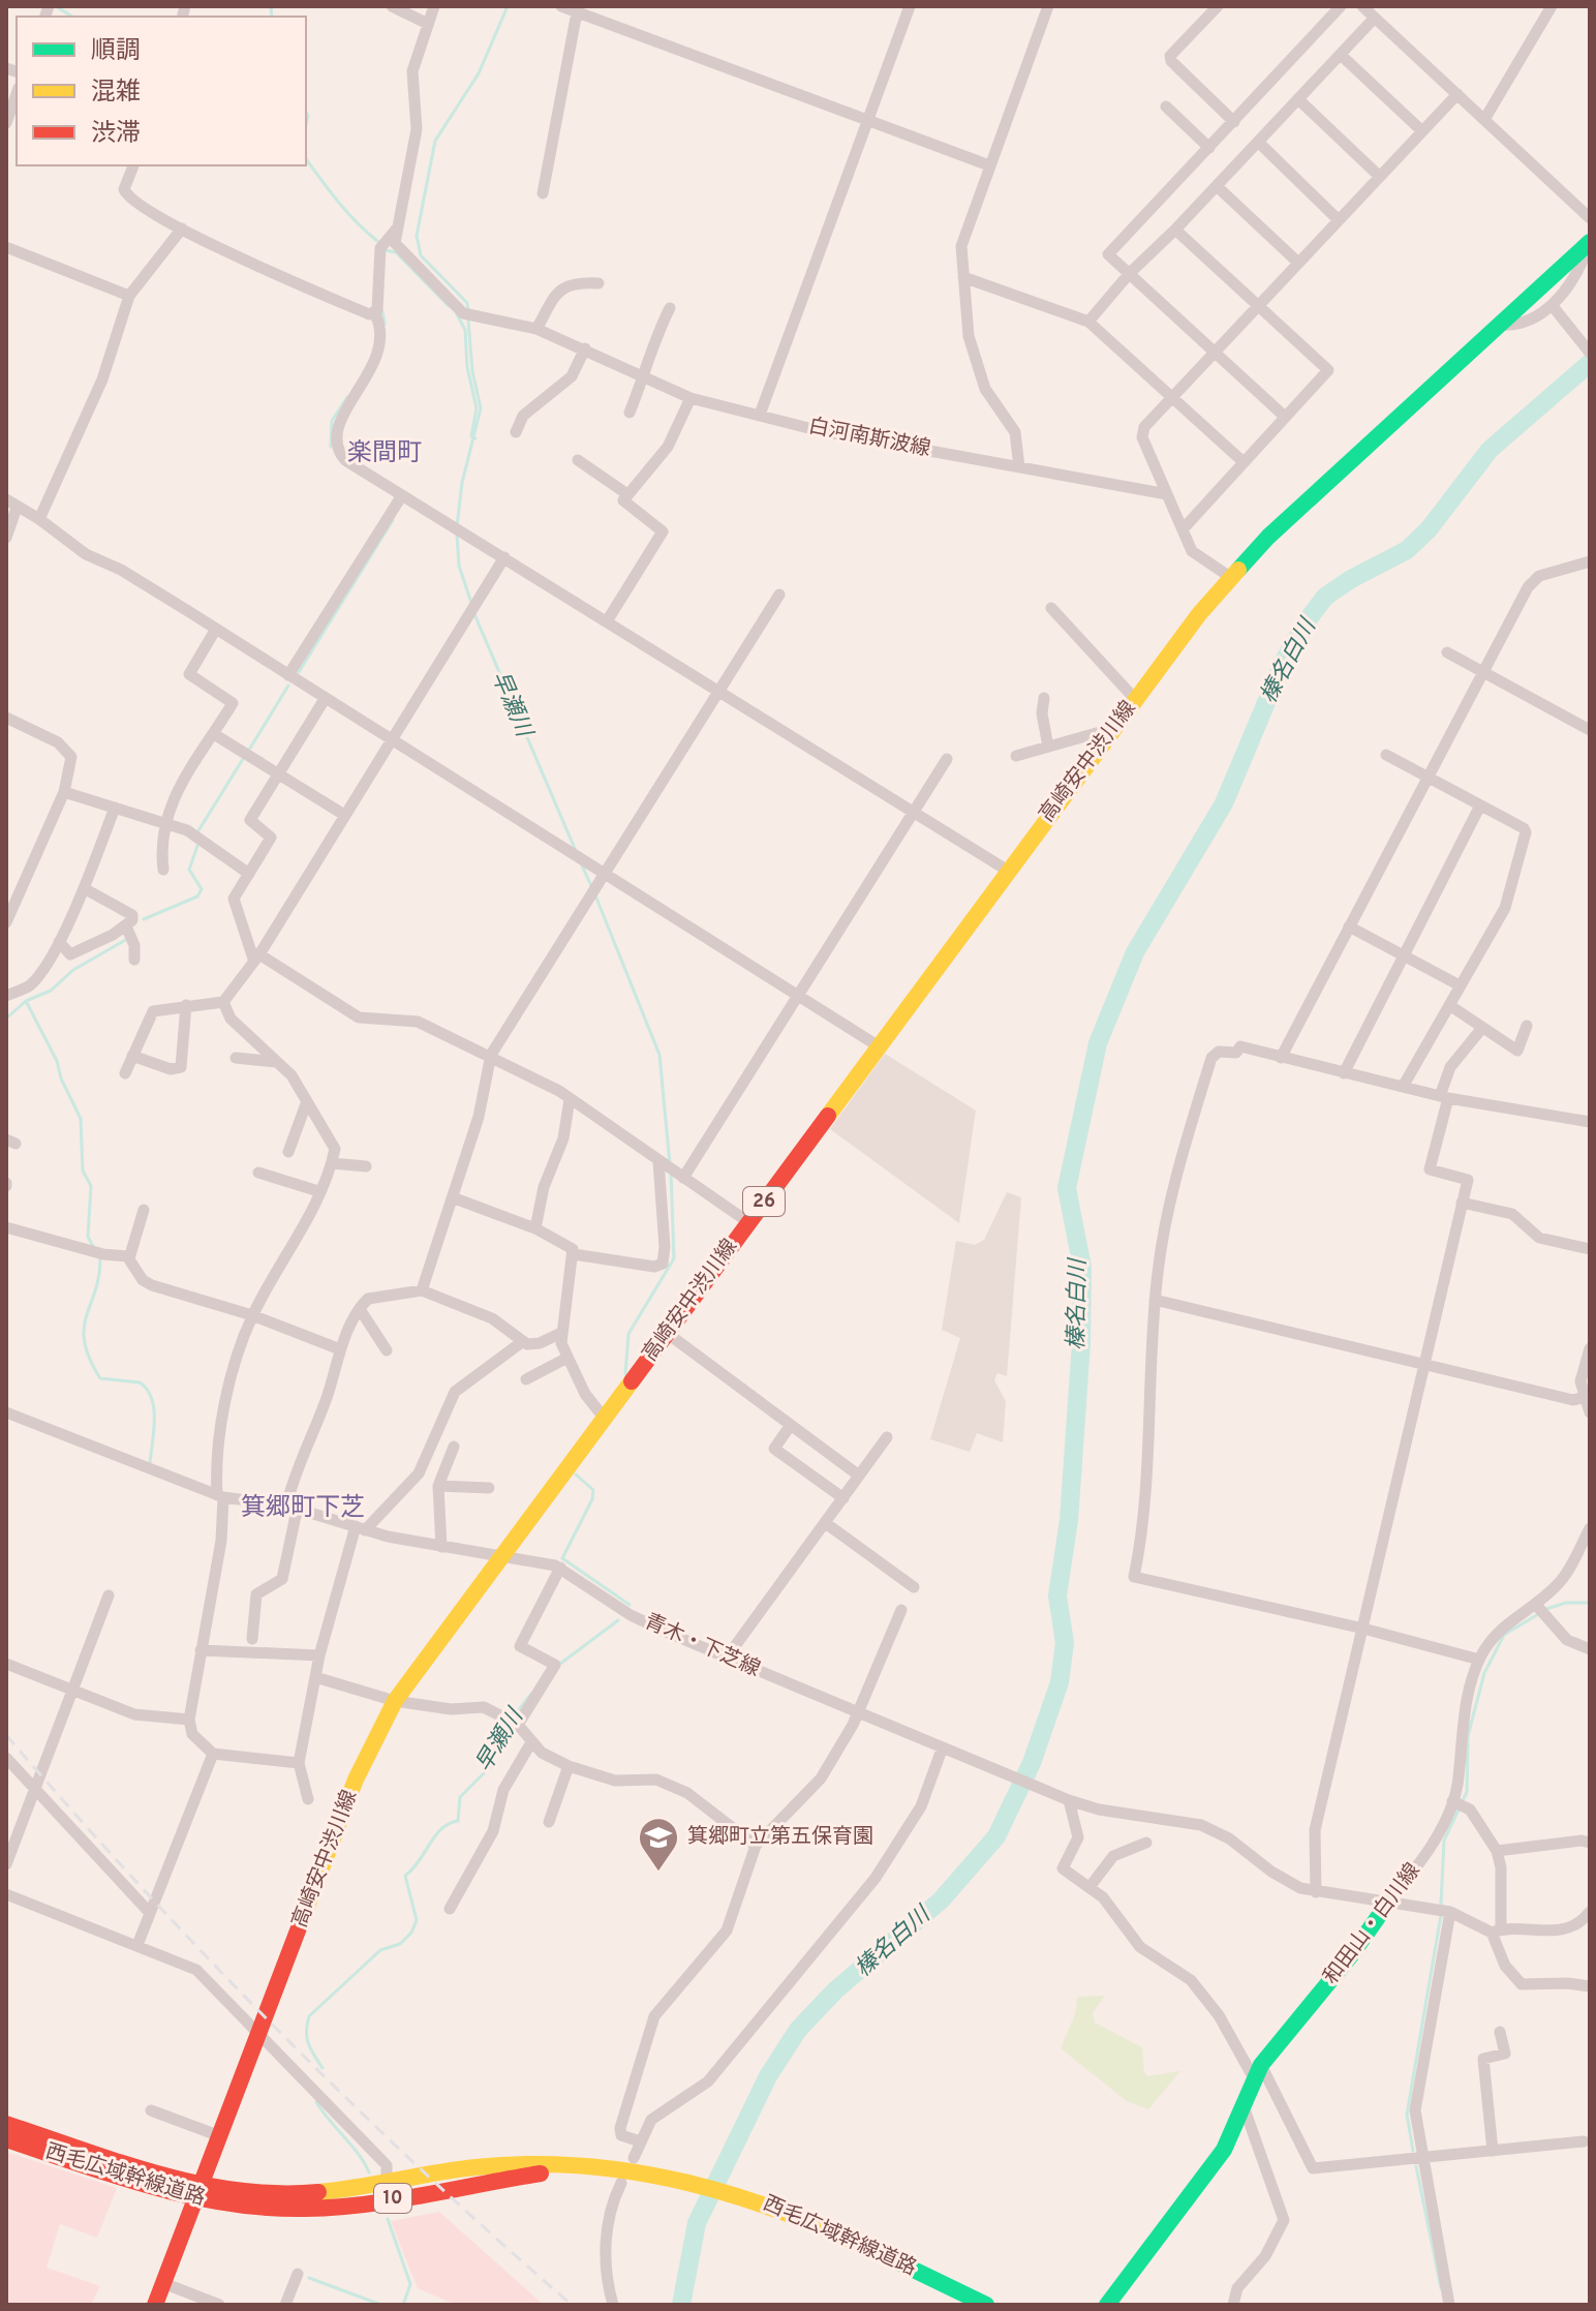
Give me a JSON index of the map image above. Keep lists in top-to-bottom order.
{
  "streets": {
    "main road": [
      "高崎安中渋川線",
      "26",
      "和田山・白川線",
      "西毛広域幹線道路",
      "10"
    ],
    "street": ["白河南斯波線", "青木・下芝線"]
  },
  "crossings": [
    ["高崎安中渋川線", "青木・下芝線"],
    ["高崎安中渋川線", "西毛広域幹線道路"],
    ["青木・下芝線", "和田山・白川線"]
  ],
  "districts": ["楽間町", "箕郷町下芝"],
  "water": ["榛名白川", "早瀬川"],
  "places": {
    "school or university": ["箕郷町立第五保育園"]
  },
  "legend": ["順調", "混雑", "渋滞"]
}
